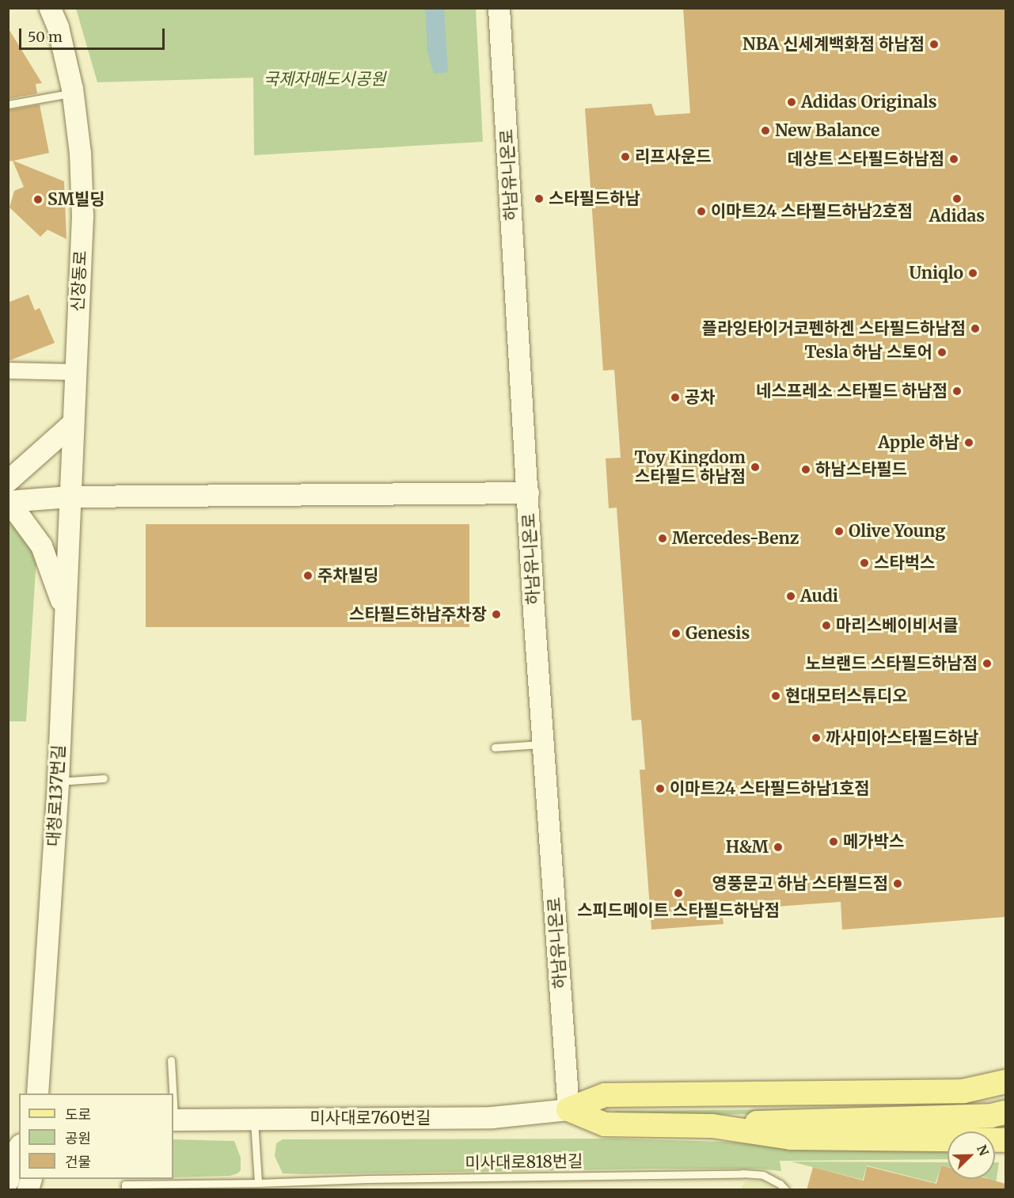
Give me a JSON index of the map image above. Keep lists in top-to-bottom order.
{
  "streets": {
    "main road": [
      "하남유니온로",
      "신장동로",
      "대청로137번길",
      "미사대로760번길"
    ],
    "lane": ["미사대로818번길"]
  },
  "crossings": [
    ["하남유니온로", "미사대로760번길"],
    ["신장동로", "대청로137번길"]
  ],
  "parks": ["국제자매도시공원"],
  "places": [
    "NBA 신세계백화점 하남점",
    "Adidas Originals",
    "New Balance",
    "리프사운드",
    "데상트 스타필드하남점",
    "스타필드하남",
    "Adidas",
    "SM빌딩",
    "이마트24 스타필드하남2호점",
    "Uniqlo",
    "플라잉타이거코펜하겐 스타필드하남점",
    "Tesla 하남 스토어",
    "네스프레소 스타필드 하남점",
    "공차",
    "Apple 하남",
    "Toy Kingdom 스타필드 하남점",
    "하남스타필드",
    "Olive Young",
    "Mercedes-Benz",
    "스타벅스",
    "주차빌딩",
    "Audi",
    "스타필드하남주차장",
    "마리스베이비서클",
    "Genesis",
    "노브랜드 스타필드하남점",
    "현대모터스튜디오",
    "까사미아스타필드하남",
    "이마트24 스타필드하남1호점",
    "메가박스",
    "H&M",
    "영풍문고 하남 스타필드점",
    "스피드메이트 스타필드하남점"
  ],
  "legend": ["도로", "공원", "건물"],
  "scale_bar": "50 m",
  "north": "top right"
}
